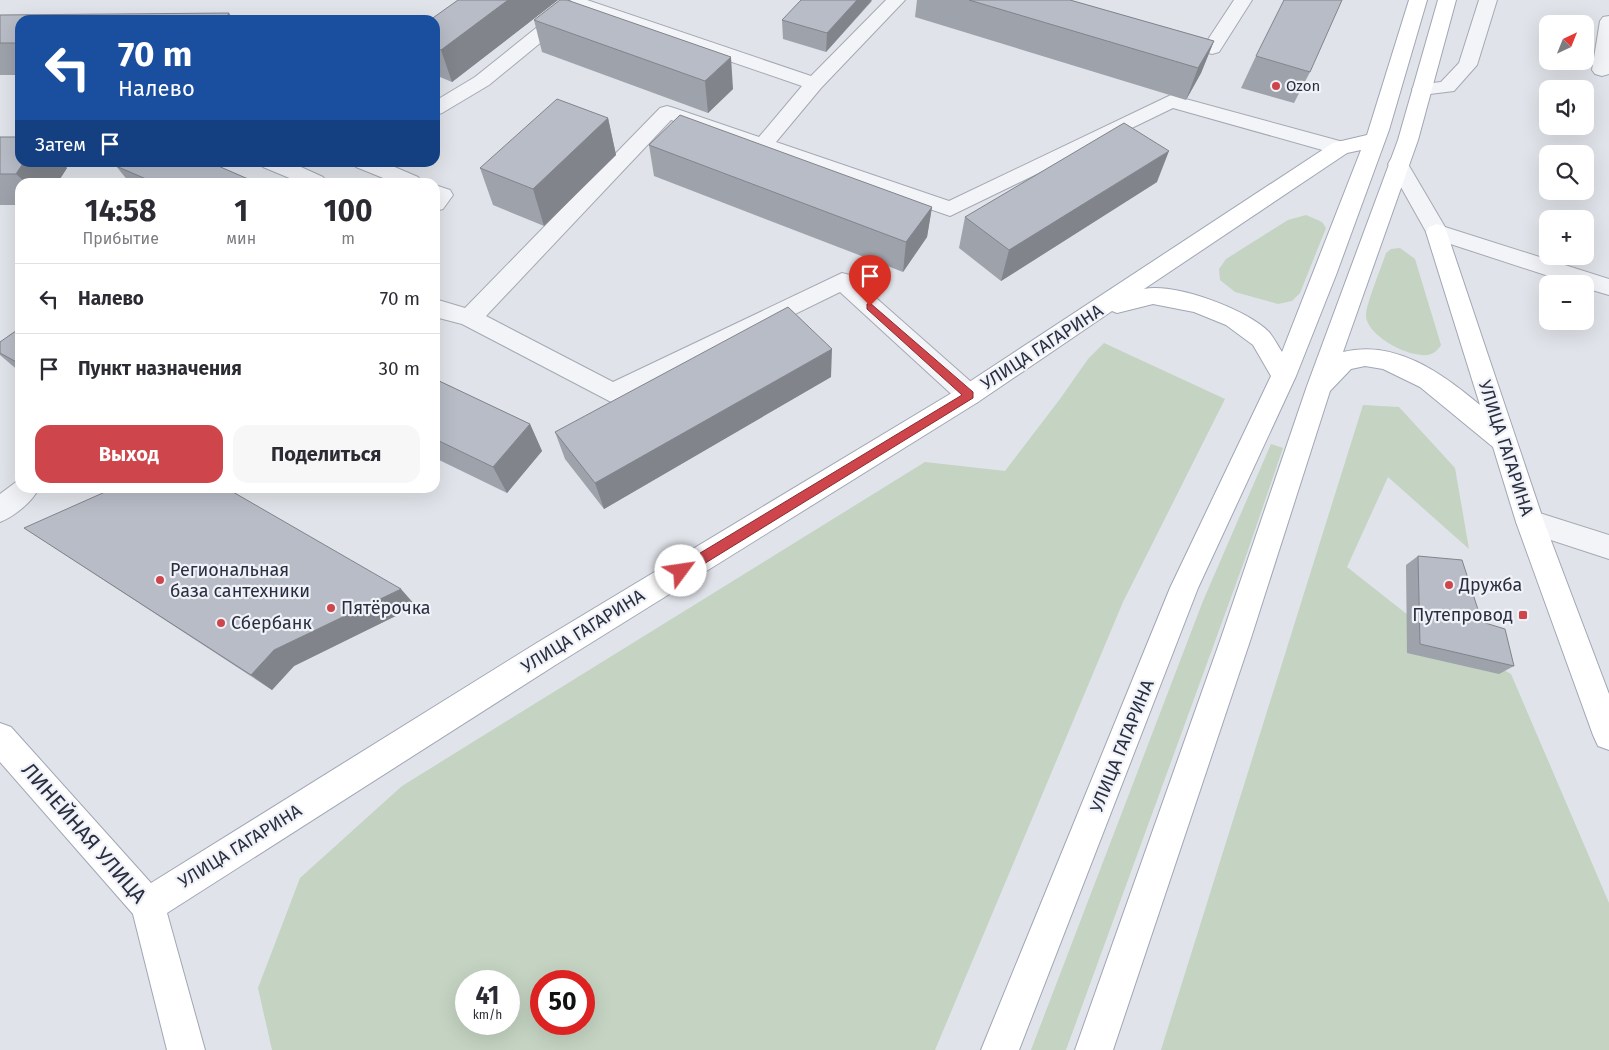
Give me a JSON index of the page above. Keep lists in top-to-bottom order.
{
  "streets": {
    "main road": ["УЛИЦА ГАГАРИНА", "ЛИНЕЙНАЯ УЛИЦА"]
  },
  "crossings": [
    ["УЛИЦА ГАГАРИНА", "ЛИНЕЙНАЯ УЛИЦА"]
  ],
  "places": {
    "other": [
      "Ozon",
      "Региональная база сантехники",
      "Дружба",
      "Пятёрочка",
      "Сбербанк"
    ],
    "transit": ["Путепровод"]
  },
  "north": "top right",
  "page": {
    "map_buttons": ["+", "−"],
    "turn": ["70 m", "Налево"],
    "then": "Затем",
    "eta": [
      "14:58",
      "Прибытие",
      "1",
      "мин",
      "100",
      "m"
    ],
    "list": [
      {
        "name": "Налево",
        "value": "70 m"
      },
      {
        "name": "Пункт назначения",
        "value": "30 m"
      }
    ],
    "buttons": ["Выход", "Поделиться"],
    "speed": "41 km/h",
    "limit": "50"
  }
}
